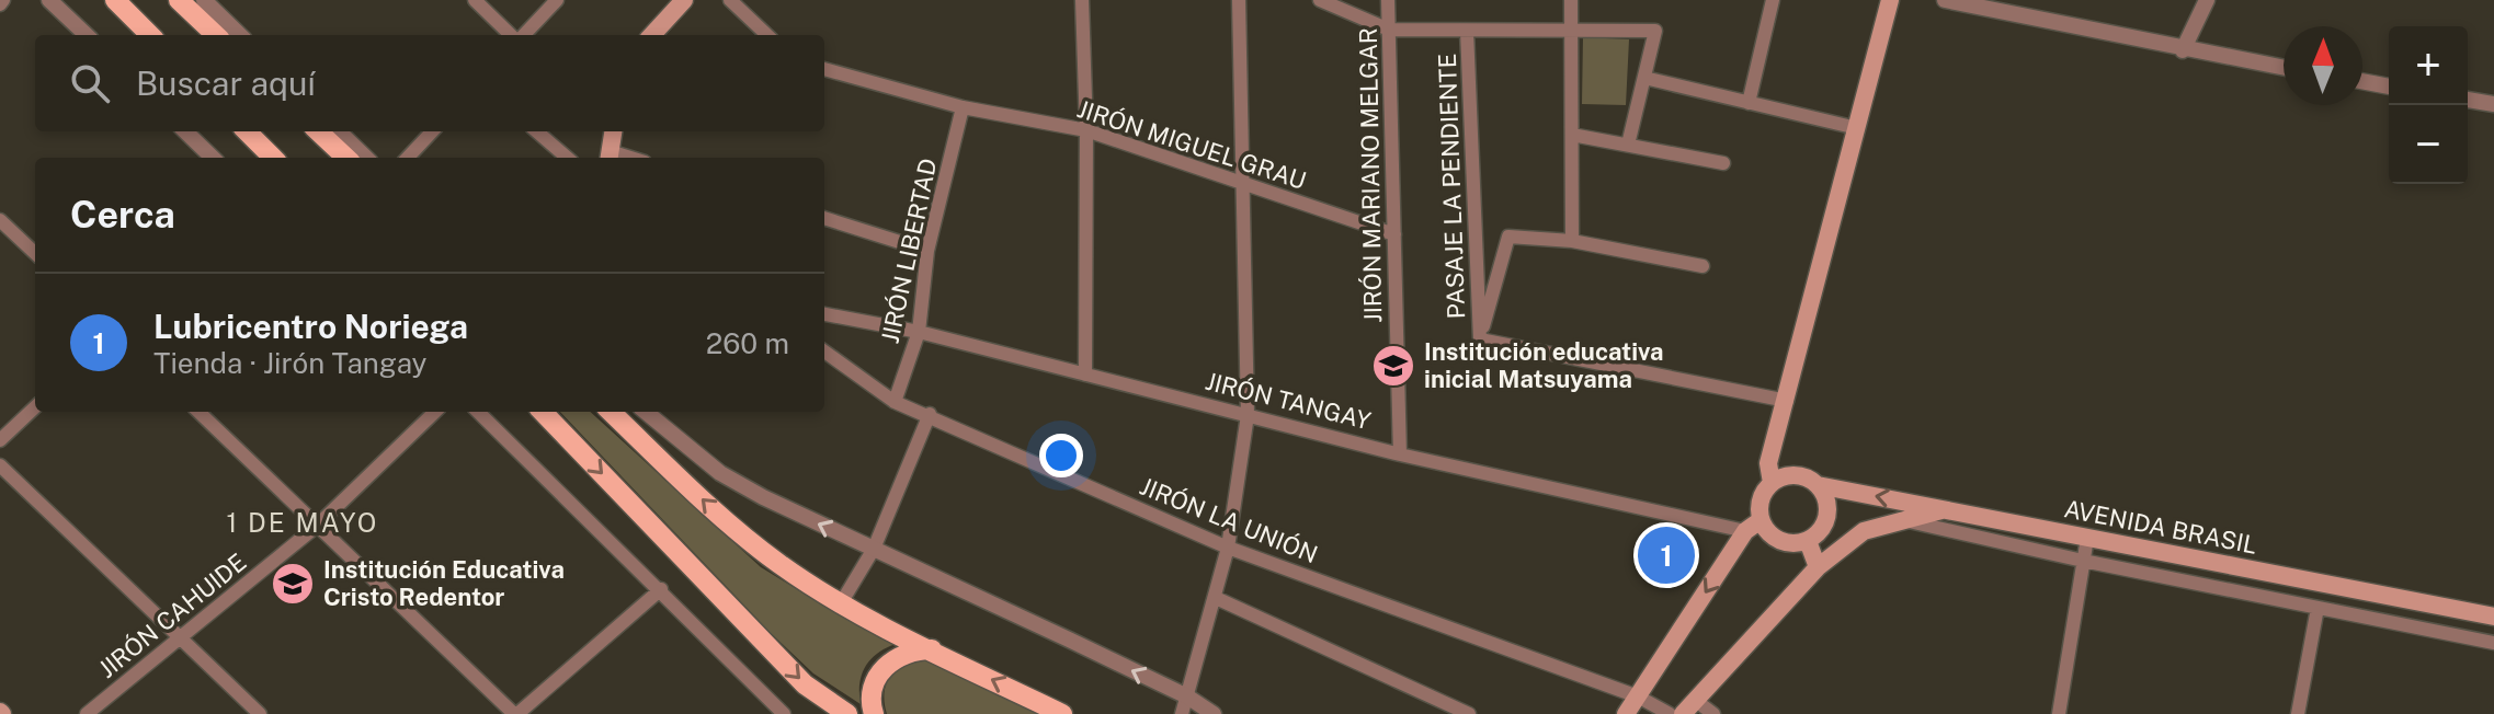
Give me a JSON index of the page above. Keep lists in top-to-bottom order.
{
  "streets": {
    "main road": ["AVENIDA BRASIL"],
    "street": [
      "JIRÓN MIGUEL GRAU",
      "JIRÓN MARIANO MELGAR",
      "PASAJE LA PENDIENTE",
      "JIRÓN LIBERTAD",
      "JIRÓN TANGAY",
      "JIRÓN LA UNIÓN",
      "JIRÓN CAHUIDE"
    ]
  },
  "crossings": [
    ["JIRÓN MIGUEL GRAU", "JIRÓN MARIANO MELGAR"],
    ["JIRÓN MIGUEL GRAU", "JIRÓN LIBERTAD"],
    ["JIRÓN MARIANO MELGAR", "JIRÓN TANGAY"],
    ["JIRÓN LIBERTAD", "JIRÓN TANGAY"],
    ["JIRÓN LIBERTAD", "JIRÓN LA UNIÓN"],
    ["JIRÓN TANGAY", "AVENIDA BRASIL"]
  ],
  "districts": ["1 DE MAYO"],
  "places": {
    "school or university": ["Institución educativa inicial Matsuyama", "Institución Educativa Cristo Redentor"]
  },
  "north": "top",
  "page": {
    "map_buttons": ["+", "−"],
    "search": "Buscar aquí",
    "heading": "Cerca",
    "list": [
      {
        "mark": "1",
        "name": "Lubricentro Noriega",
        "note": "Tienda · Jirón Tangay",
        "value": "260 m"
      }
    ],
    "pins": "1"
  }
}
